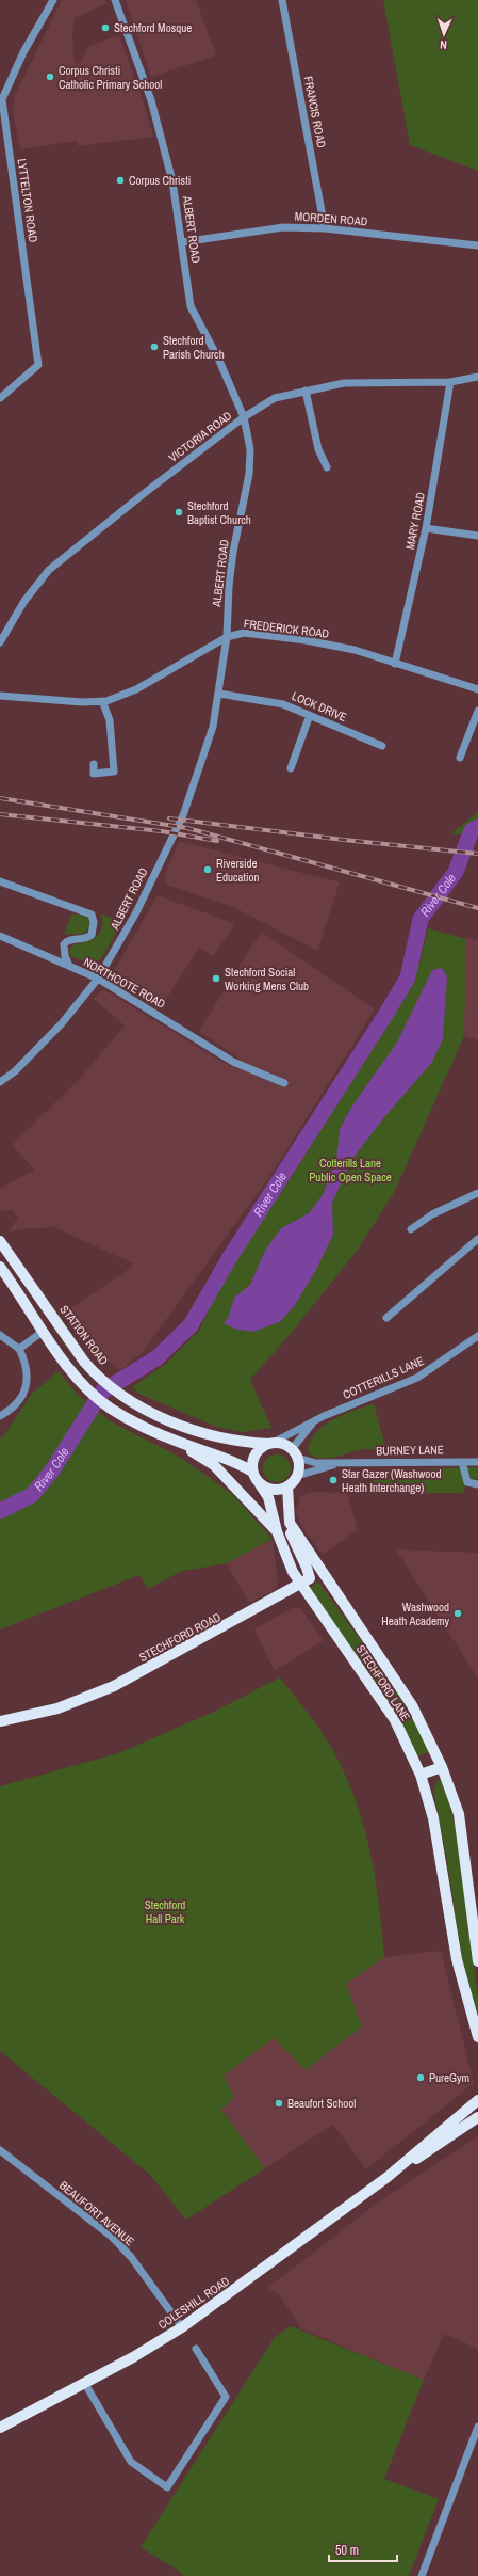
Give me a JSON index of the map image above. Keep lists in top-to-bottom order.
{
  "streets": {
    "main road": [
      "STATION ROAD",
      "STECHFORD ROAD",
      "STECHFORD LANE",
      "COLESHILL ROAD"
    ],
    "street": [
      "FRANCIS ROAD",
      "LYTTELTON ROAD",
      "MORDEN ROAD",
      "ALBERT ROAD",
      "VICTORIA ROAD",
      "MARY ROAD",
      "FREDERICK ROAD",
      "LOCK DRIVE",
      "NORTHCOTE ROAD",
      "COTTERILLS LANE",
      "BURNEY LANE",
      "BEAUFORT AVENUE"
    ]
  },
  "crossings": [
    ["FRANCIS ROAD", "MORDEN ROAD"],
    ["MORDEN ROAD", "ALBERT ROAD"],
    ["ALBERT ROAD", "VICTORIA ROAD"],
    ["ALBERT ROAD", "FREDERICK ROAD"],
    ["ALBERT ROAD", "LOCK DRIVE"],
    ["ALBERT ROAD", "NORTHCOTE ROAD"],
    ["VICTORIA ROAD", "MARY ROAD"],
    ["MARY ROAD", "FREDERICK ROAD"],
    ["STATION ROAD", "COTTERILLS LANE"],
    ["STATION ROAD", "BURNEY LANE"],
    ["STATION ROAD", "STECHFORD LANE"],
    ["COTTERILLS LANE", "BURNEY LANE"],
    ["COTTERILLS LANE", "STECHFORD LANE"],
    ["BURNEY LANE", "STECHFORD LANE"],
    ["STECHFORD ROAD", "STECHFORD LANE"],
    ["BEAUFORT AVENUE", "COLESHILL ROAD"]
  ],
  "water": ["River Cole"],
  "parks": ["Cotterills Lane Public Open Space", "Stechford Hall Park"],
  "places": [
    "Stechford Mosque",
    "Corpus Christi Catholic Primary School",
    "Corpus Christi",
    "Stechford Parish Church",
    "Stechford Baptist Church",
    "Riverside Education",
    "Stechford Social Working Mens Club",
    "Star Gazer (Washwood Heath Interchange)",
    "Washwood Heath Academy",
    "PureGym",
    "Beaufort School"
  ],
  "scale_bar": "50 m",
  "north": "bottom"
}
